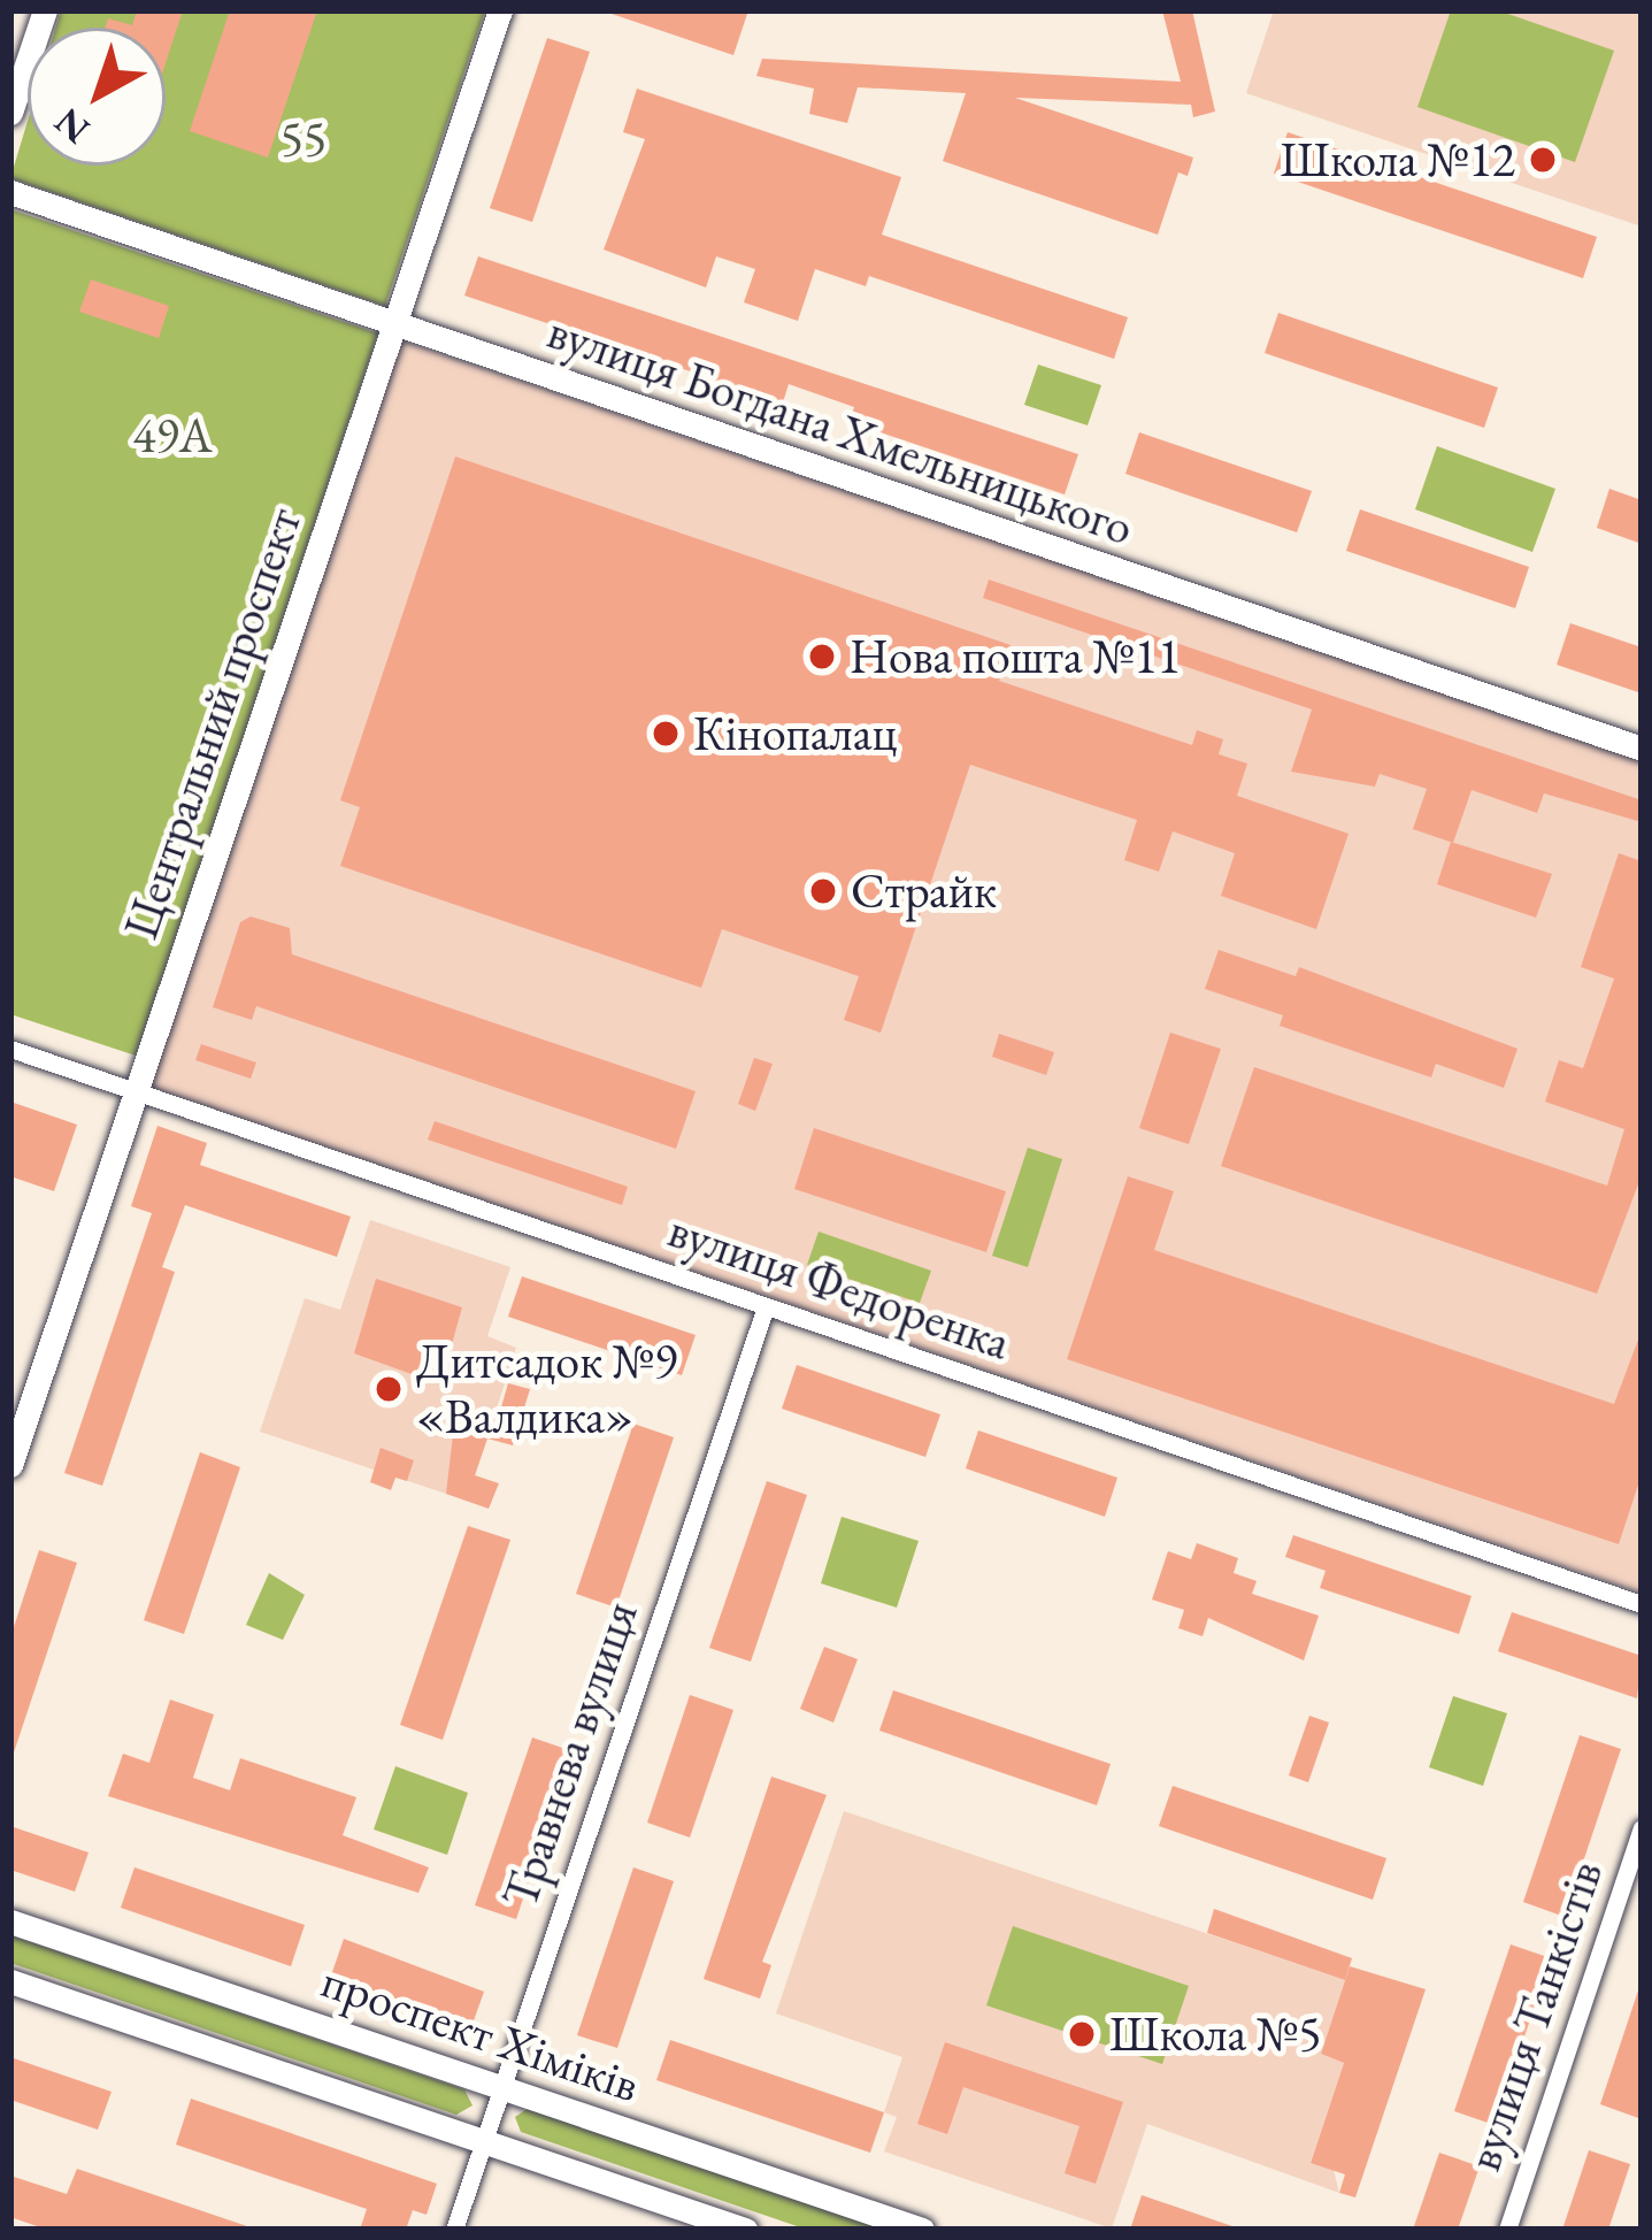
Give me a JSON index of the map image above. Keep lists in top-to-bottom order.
{
  "streets": {
    "street": [
      "вулиця Богдана Хмельницького",
      "Центральний проспект",
      "вулиця Федоренка",
      "Травнева вулиця",
      "вулиця Танкістів",
      "проспект Хіміків"
    ]
  },
  "crossings": [
    ["вулиця Богдана Хмельницького", "Центральний проспект"],
    ["Центральний проспект", "вулиця Федоренка"],
    ["вулиця Федоренка", "Травнева вулиця"],
    ["Травнева вулиця", "проспект Хіміків"]
  ],
  "parks": ["55", "49А"],
  "places": [
    "Школа №12",
    "Нова пошта №11",
    "Кінопалац",
    "Страйк",
    "Дитсадок №9 «Валдика»",
    "Школа №5"
  ],
  "north": "bottom left"
}
